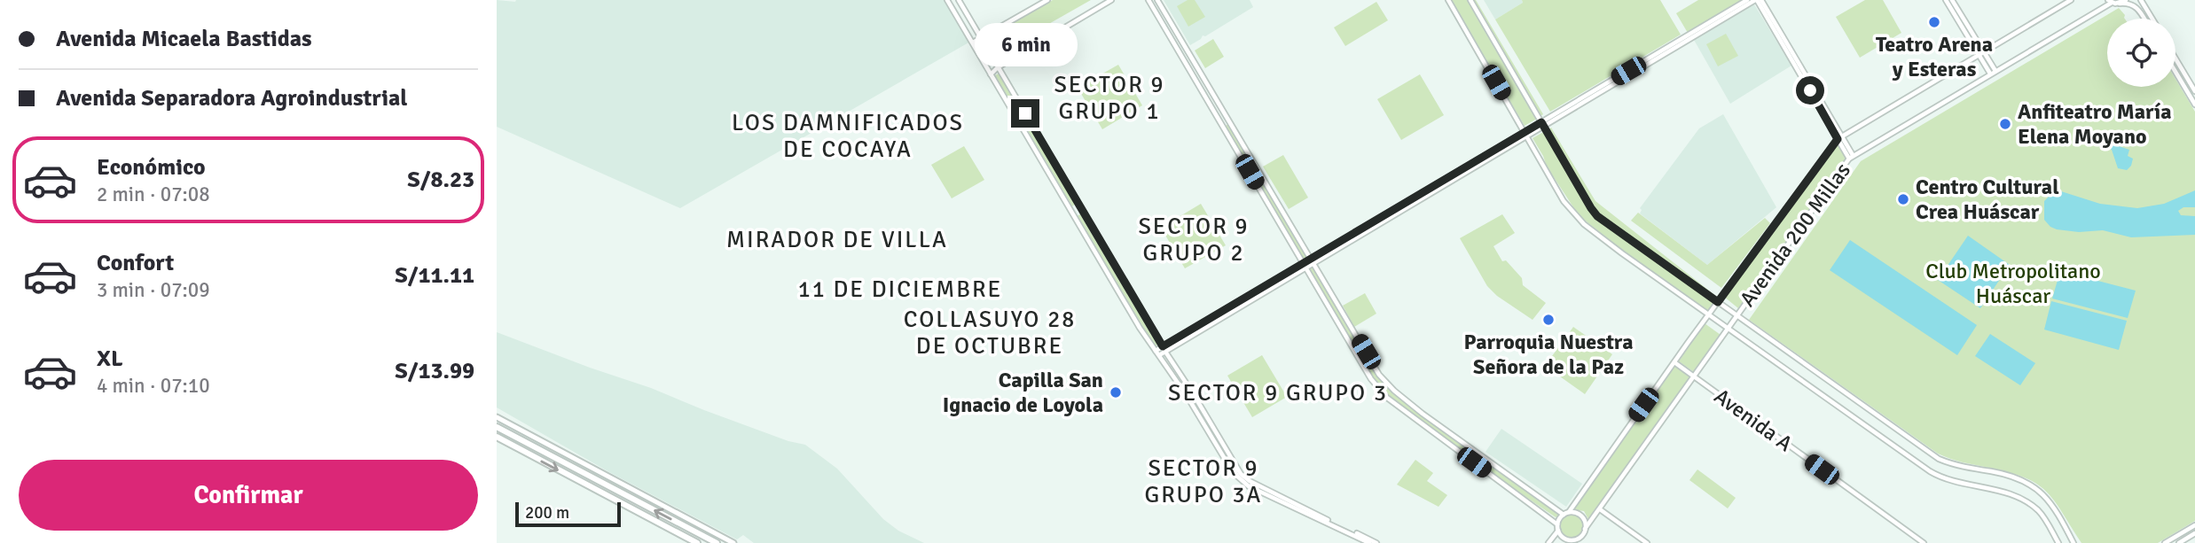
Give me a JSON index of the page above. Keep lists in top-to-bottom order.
{
  "streets": {
    "street": ["Avenida 200 Millas", "Avenida A"]
  },
  "crossings": [
    ["Avenida 200 Millas", "Avenida A"]
  ],
  "districts": [
    "SECTOR 9 GRUPO 1",
    "LOS DAMNIFICADOS DE COCAYA",
    "SECTOR 9 GRUPO 2",
    "MIRADOR DE VILLA",
    "11 DE DICIEMBRE",
    "COLLASUYO 28 DE OCTUBRE",
    "SECTOR 9 GRUPO 3",
    "SECTOR 9 GRUPO 3A"
  ],
  "parks": ["Club Metropolitano Huáscar"],
  "places": [
    "Teatro Arena y Esteras",
    "Anfiteatro María Elena Moyano",
    "Centro Cultural Crea Huáscar",
    "Parroquia Nuestra Señora de la Paz",
    "Capilla San Ignacio de Loyola"
  ],
  "scale_bar": "200 m",
  "page": {
    "banner": ["Avenida Micaela Bastidas", "Avenida Separadora Agroindustrial"],
    "bubble": "6 min",
    "list": [
      {
        "name": "Económico",
        "note": "2 min · 07:08",
        "value": "S/8.23"
      },
      {
        "name": "Confort",
        "note": "3 min · 07:09",
        "value": "S/11.11"
      },
      {
        "name": "XL",
        "note": "4 min · 07:10",
        "value": "S/13.99"
      }
    ],
    "buttons": "Confirmar",
    "scale": "200 m"
  }
}
